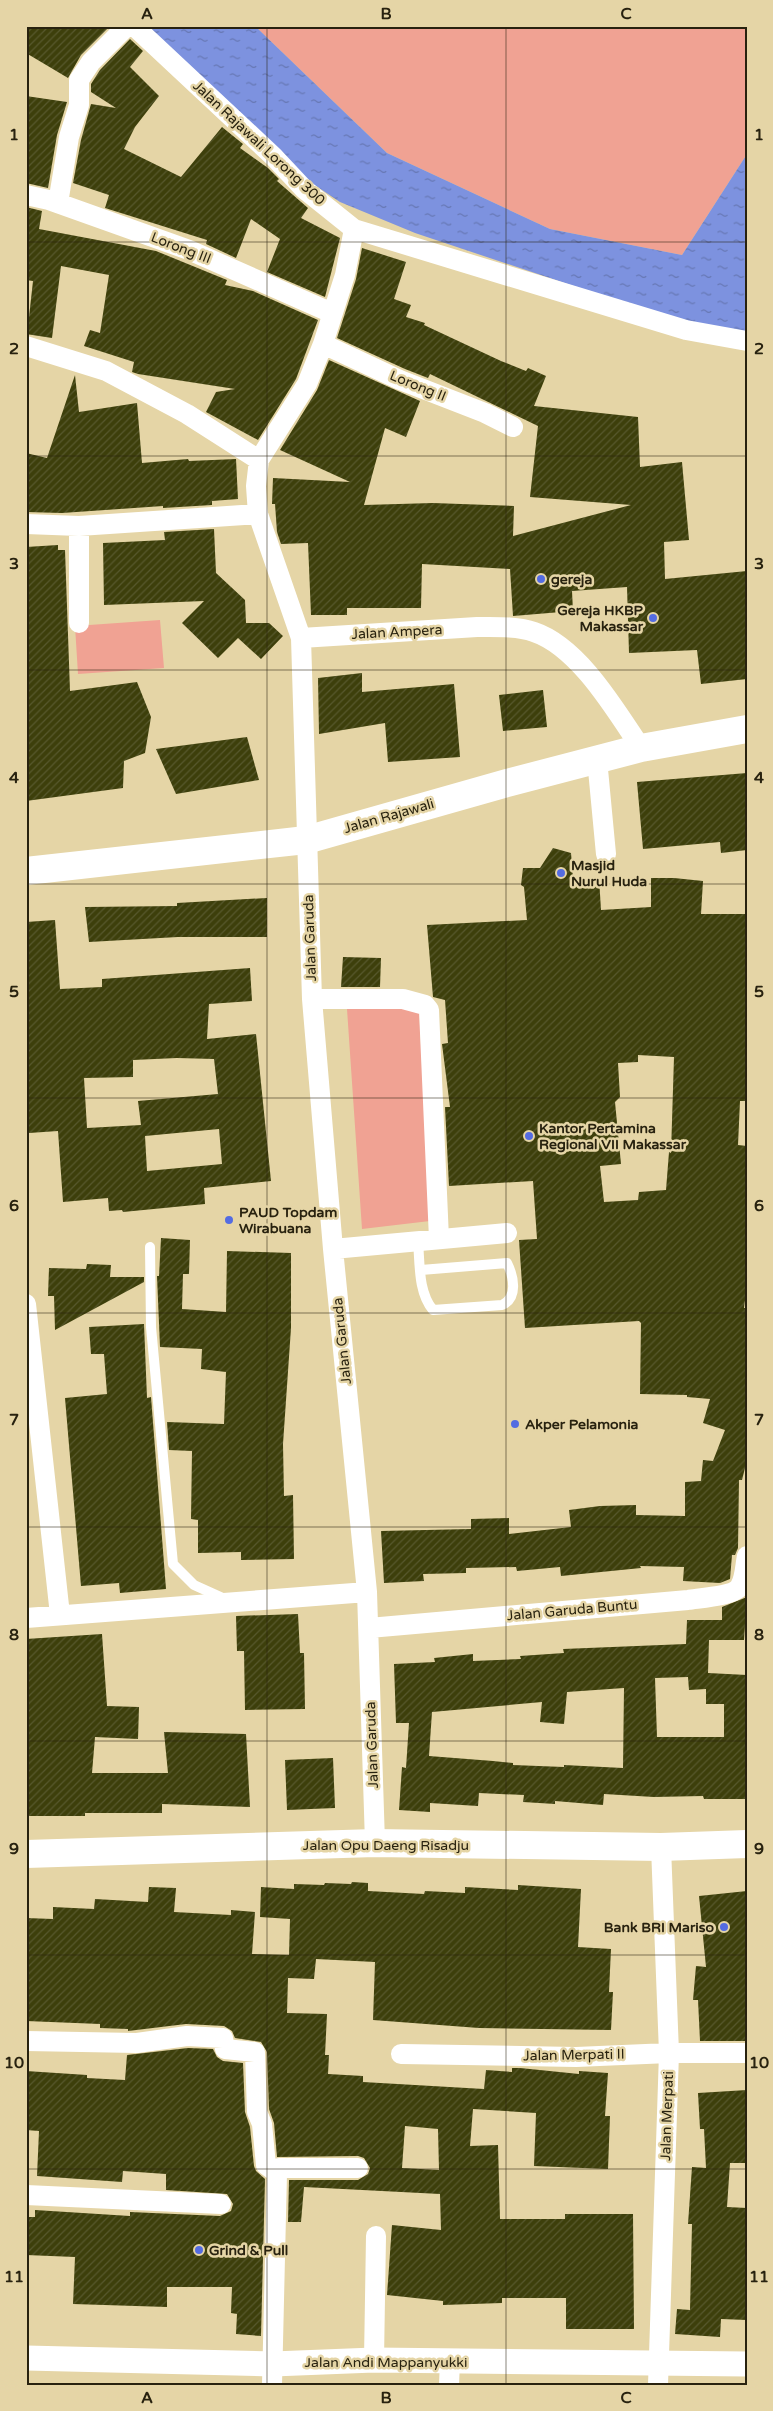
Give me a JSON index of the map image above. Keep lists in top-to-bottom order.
{
  "streets": {
    "main road": ["Jalan Rajawali", "Jalan Opu Daeng Risadju"],
    "street": [
      "Jalan Rajawali Lorong 300",
      "Lorong III",
      "Lorong II",
      "Jalan Ampera",
      "Jalan Garuda",
      "Jalan Garuda Buntu",
      "Jalan Merpati II",
      "Jalan Merpati",
      "Jalan Andi Mappanyukki"
    ]
  },
  "crossings": [
    ["Jalan Ampera", "Jalan Rajawali"],
    ["Jalan Rajawali", "Jalan Garuda"],
    ["Jalan Garuda", "Jalan Garuda Buntu"],
    ["Jalan Garuda", "Jalan Opu Daeng Risadju"],
    ["Jalan Opu Daeng Risadju", "Jalan Merpati"],
    ["Jalan Merpati II", "Jalan Merpati"],
    ["Jalan Merpati", "Jalan Andi Mappanyukki"]
  ],
  "places": [
    "gereja",
    "Gereja HKBP Makassar",
    "Masjid Nurul Huda",
    "Kantor Pertamina Regional VII Makassar",
    "PAUD Topdam Wirabuana",
    "Akper Pelamonia",
    "Bank BRI Mariso",
    "Grind & Pull"
  ],
  "grid": {
    "columns": ["A", "B", "C"],
    "rows": [
      "1",
      "2",
      "3",
      "4",
      "5",
      "6",
      "7",
      "8",
      "9",
      "10",
      "11"
    ]
  }
}
